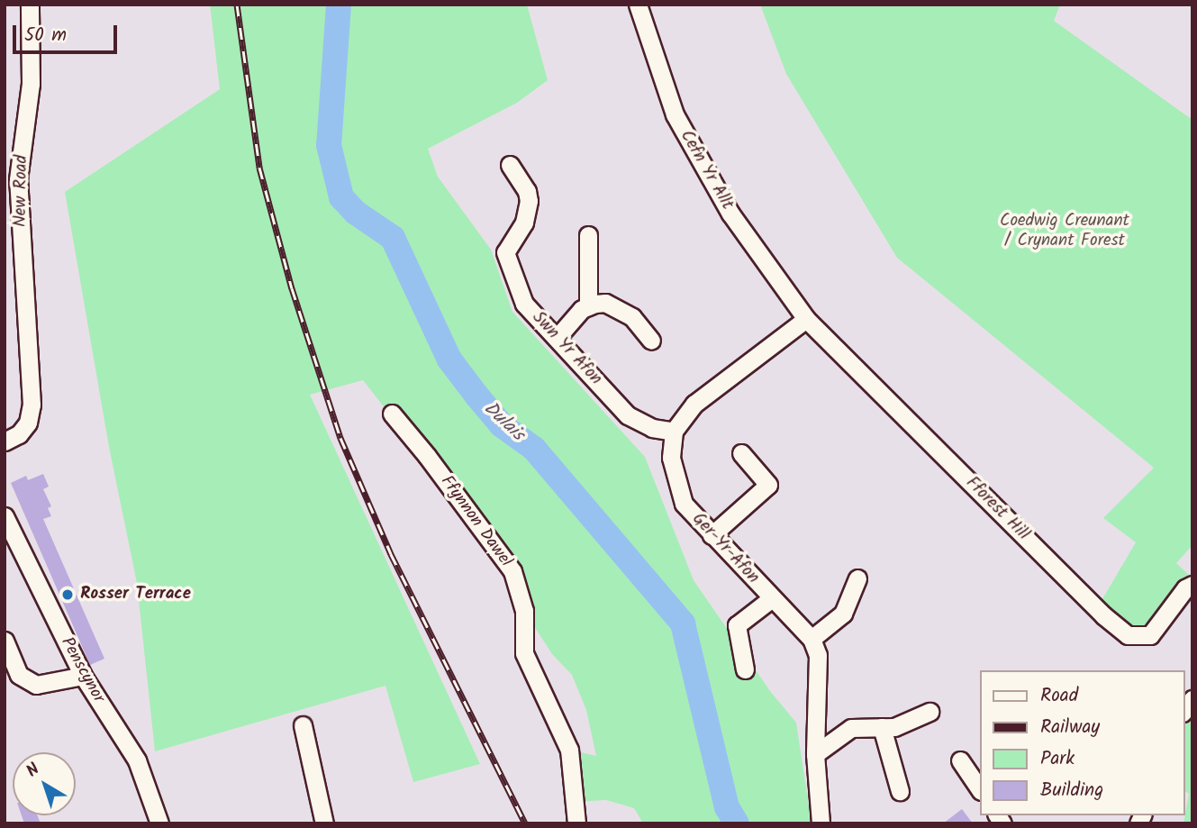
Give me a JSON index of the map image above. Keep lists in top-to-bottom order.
{
  "streets": {
    "street": [
      "Cefn Yr Allt",
      "New Road",
      "Swn Yr Afon",
      "Fforest Hill",
      "Ffynnon Dawel",
      "Ger-Yr-Afon",
      "Penscynor"
    ]
  },
  "crossings": [
    ["Cefn Yr Allt", "Fforest Hill"],
    ["Swn Yr Afon", "Ger-Yr-Afon"]
  ],
  "water": ["Dulais"],
  "parks": ["Coedwig Creunant / Crynant Forest"],
  "places": ["Rosser Terrace"],
  "legend": [
    "Road",
    "Railway",
    "Park",
    "Building"
  ],
  "scale_bar": "50 m",
  "north": "top left"
}
